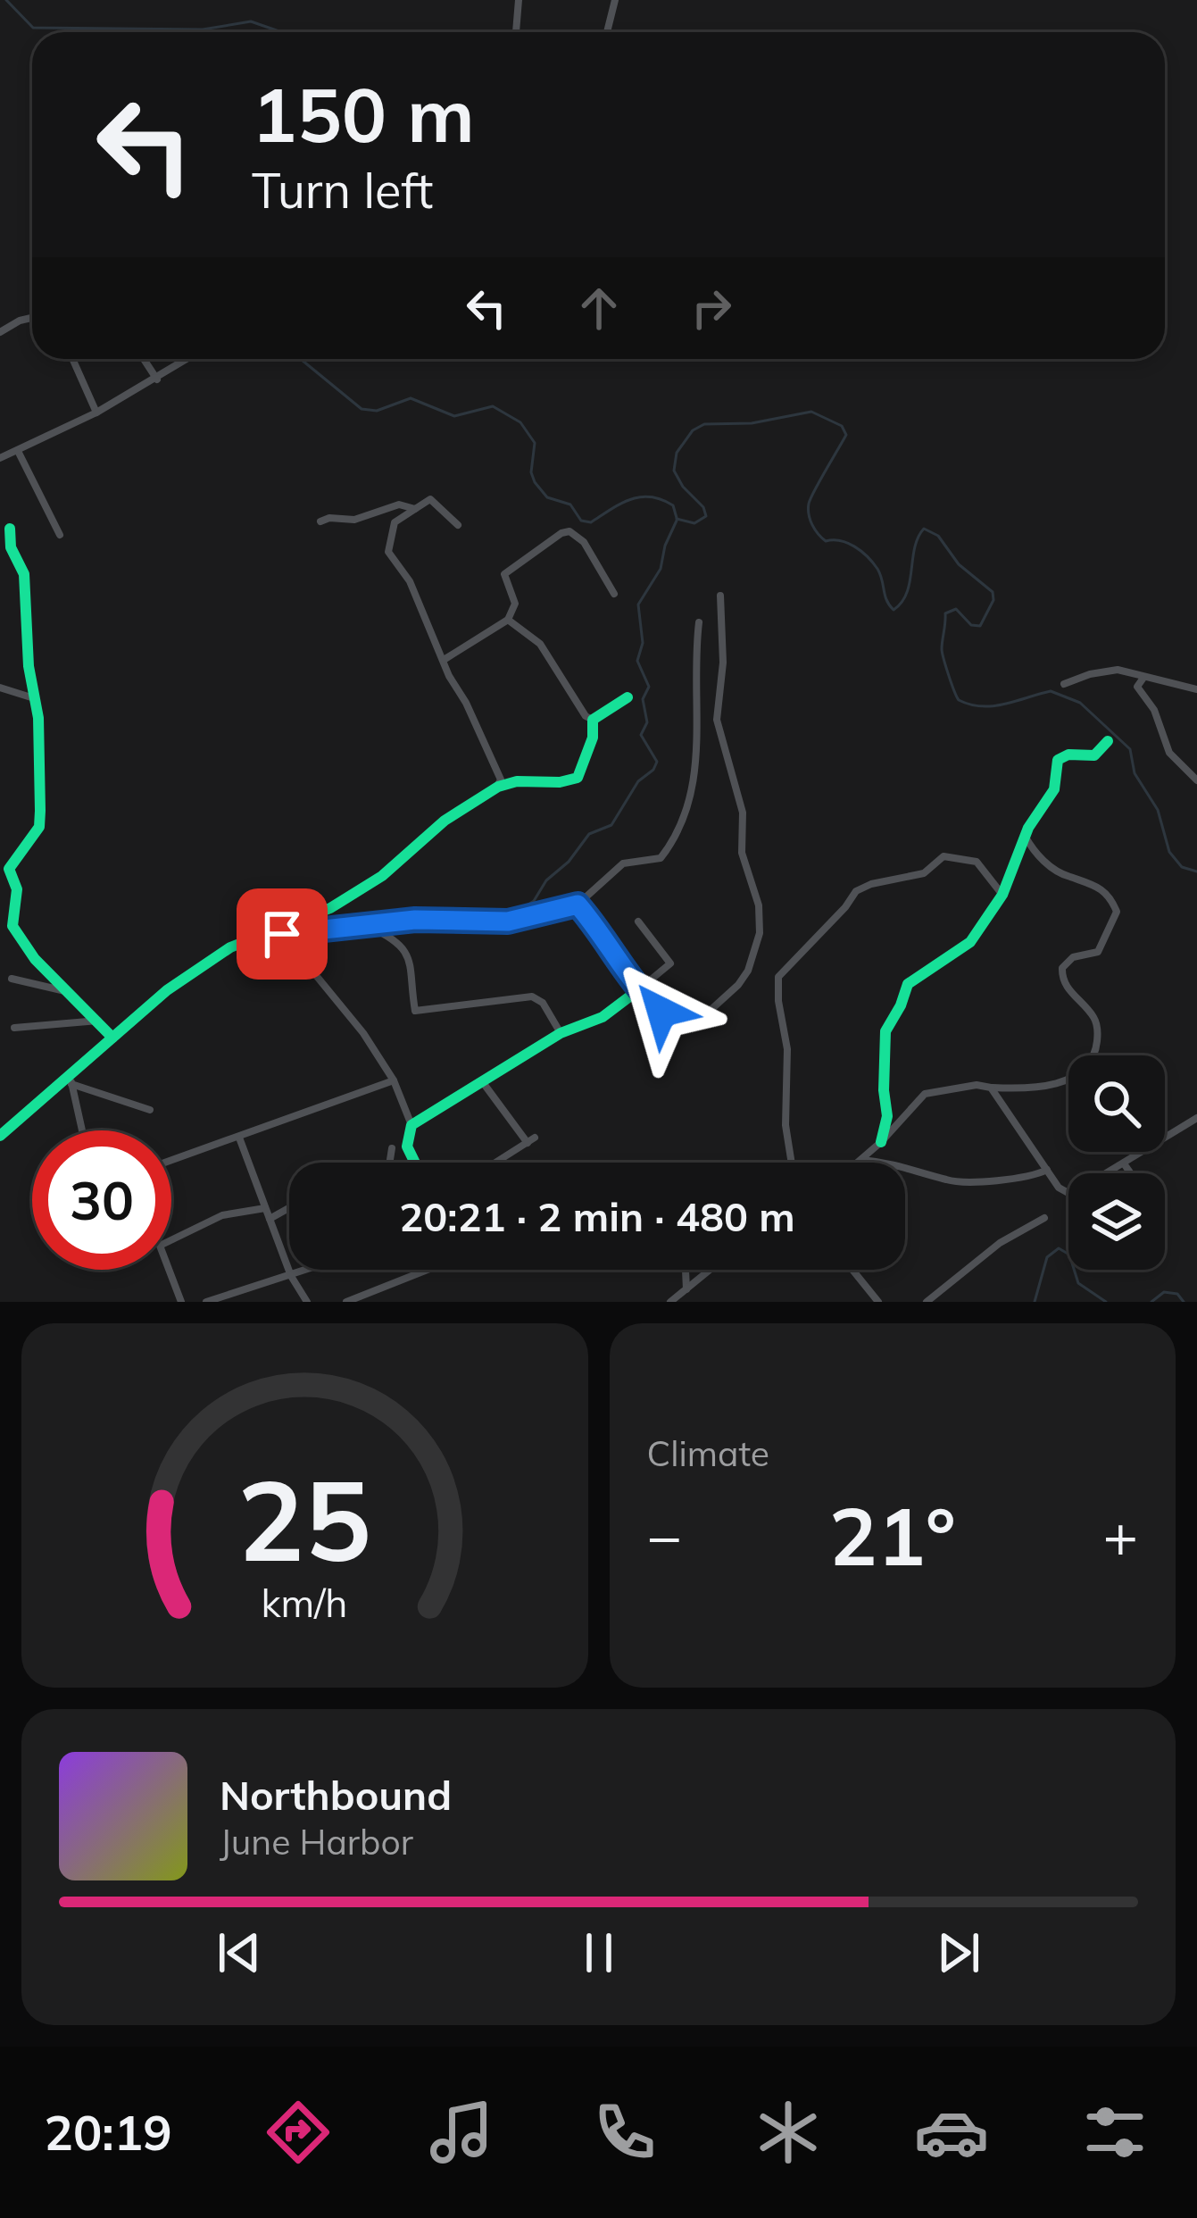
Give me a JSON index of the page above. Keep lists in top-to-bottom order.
{
  "page": {
    "turn": ["150 m", "Turn left"],
    "limit": "30",
    "trip": "20:21 · 2 min · 480 m",
    "tile": "Climate",
    "heat": ["−", "21°", "+"],
    "song": ["Northbound", "June Harbor"],
    "tabs": "20:19",
    "gauge": ["25", "km/h"]
  }
}
